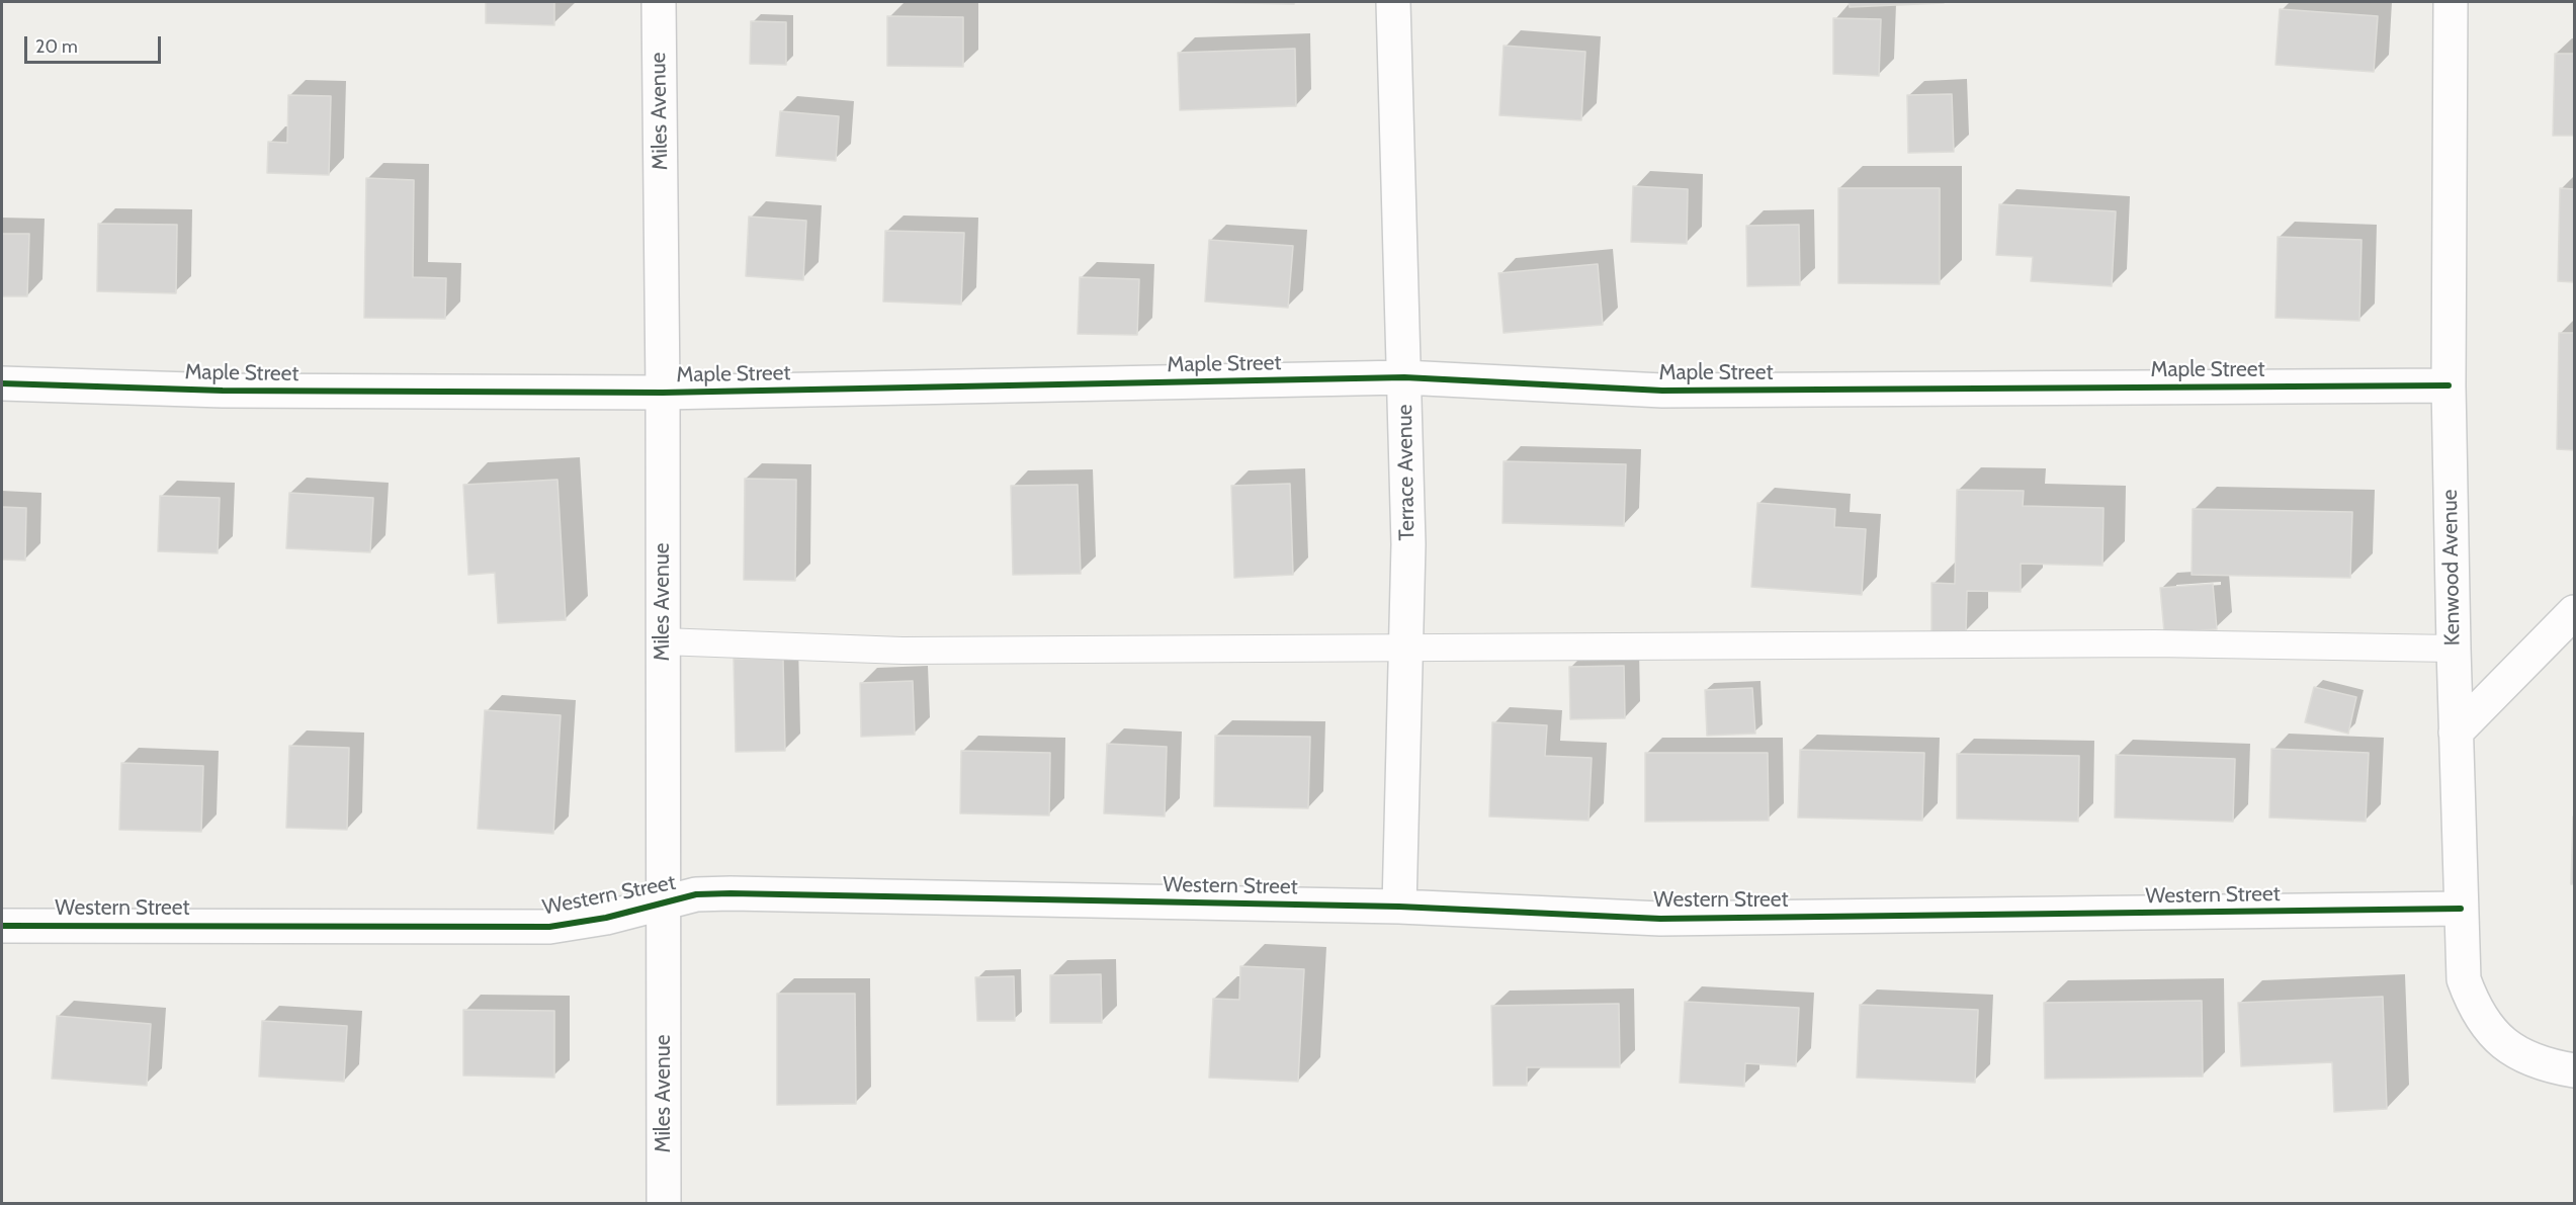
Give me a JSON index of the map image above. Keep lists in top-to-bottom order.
{
  "streets": {
    "street": [
      "Miles Avenue",
      "Maple Street",
      "Terrace Avenue",
      "Kenwood Avenue",
      "Western Street"
    ]
  },
  "crossings": [
    ["Miles Avenue", "Maple Street"],
    ["Miles Avenue", "Western Street"],
    ["Maple Street", "Terrace Avenue"],
    ["Maple Street", "Kenwood Avenue"],
    ["Terrace Avenue", "Western Street"],
    ["Kenwood Avenue", "Western Street"]
  ],
  "scale_bar": "20 m"
}
